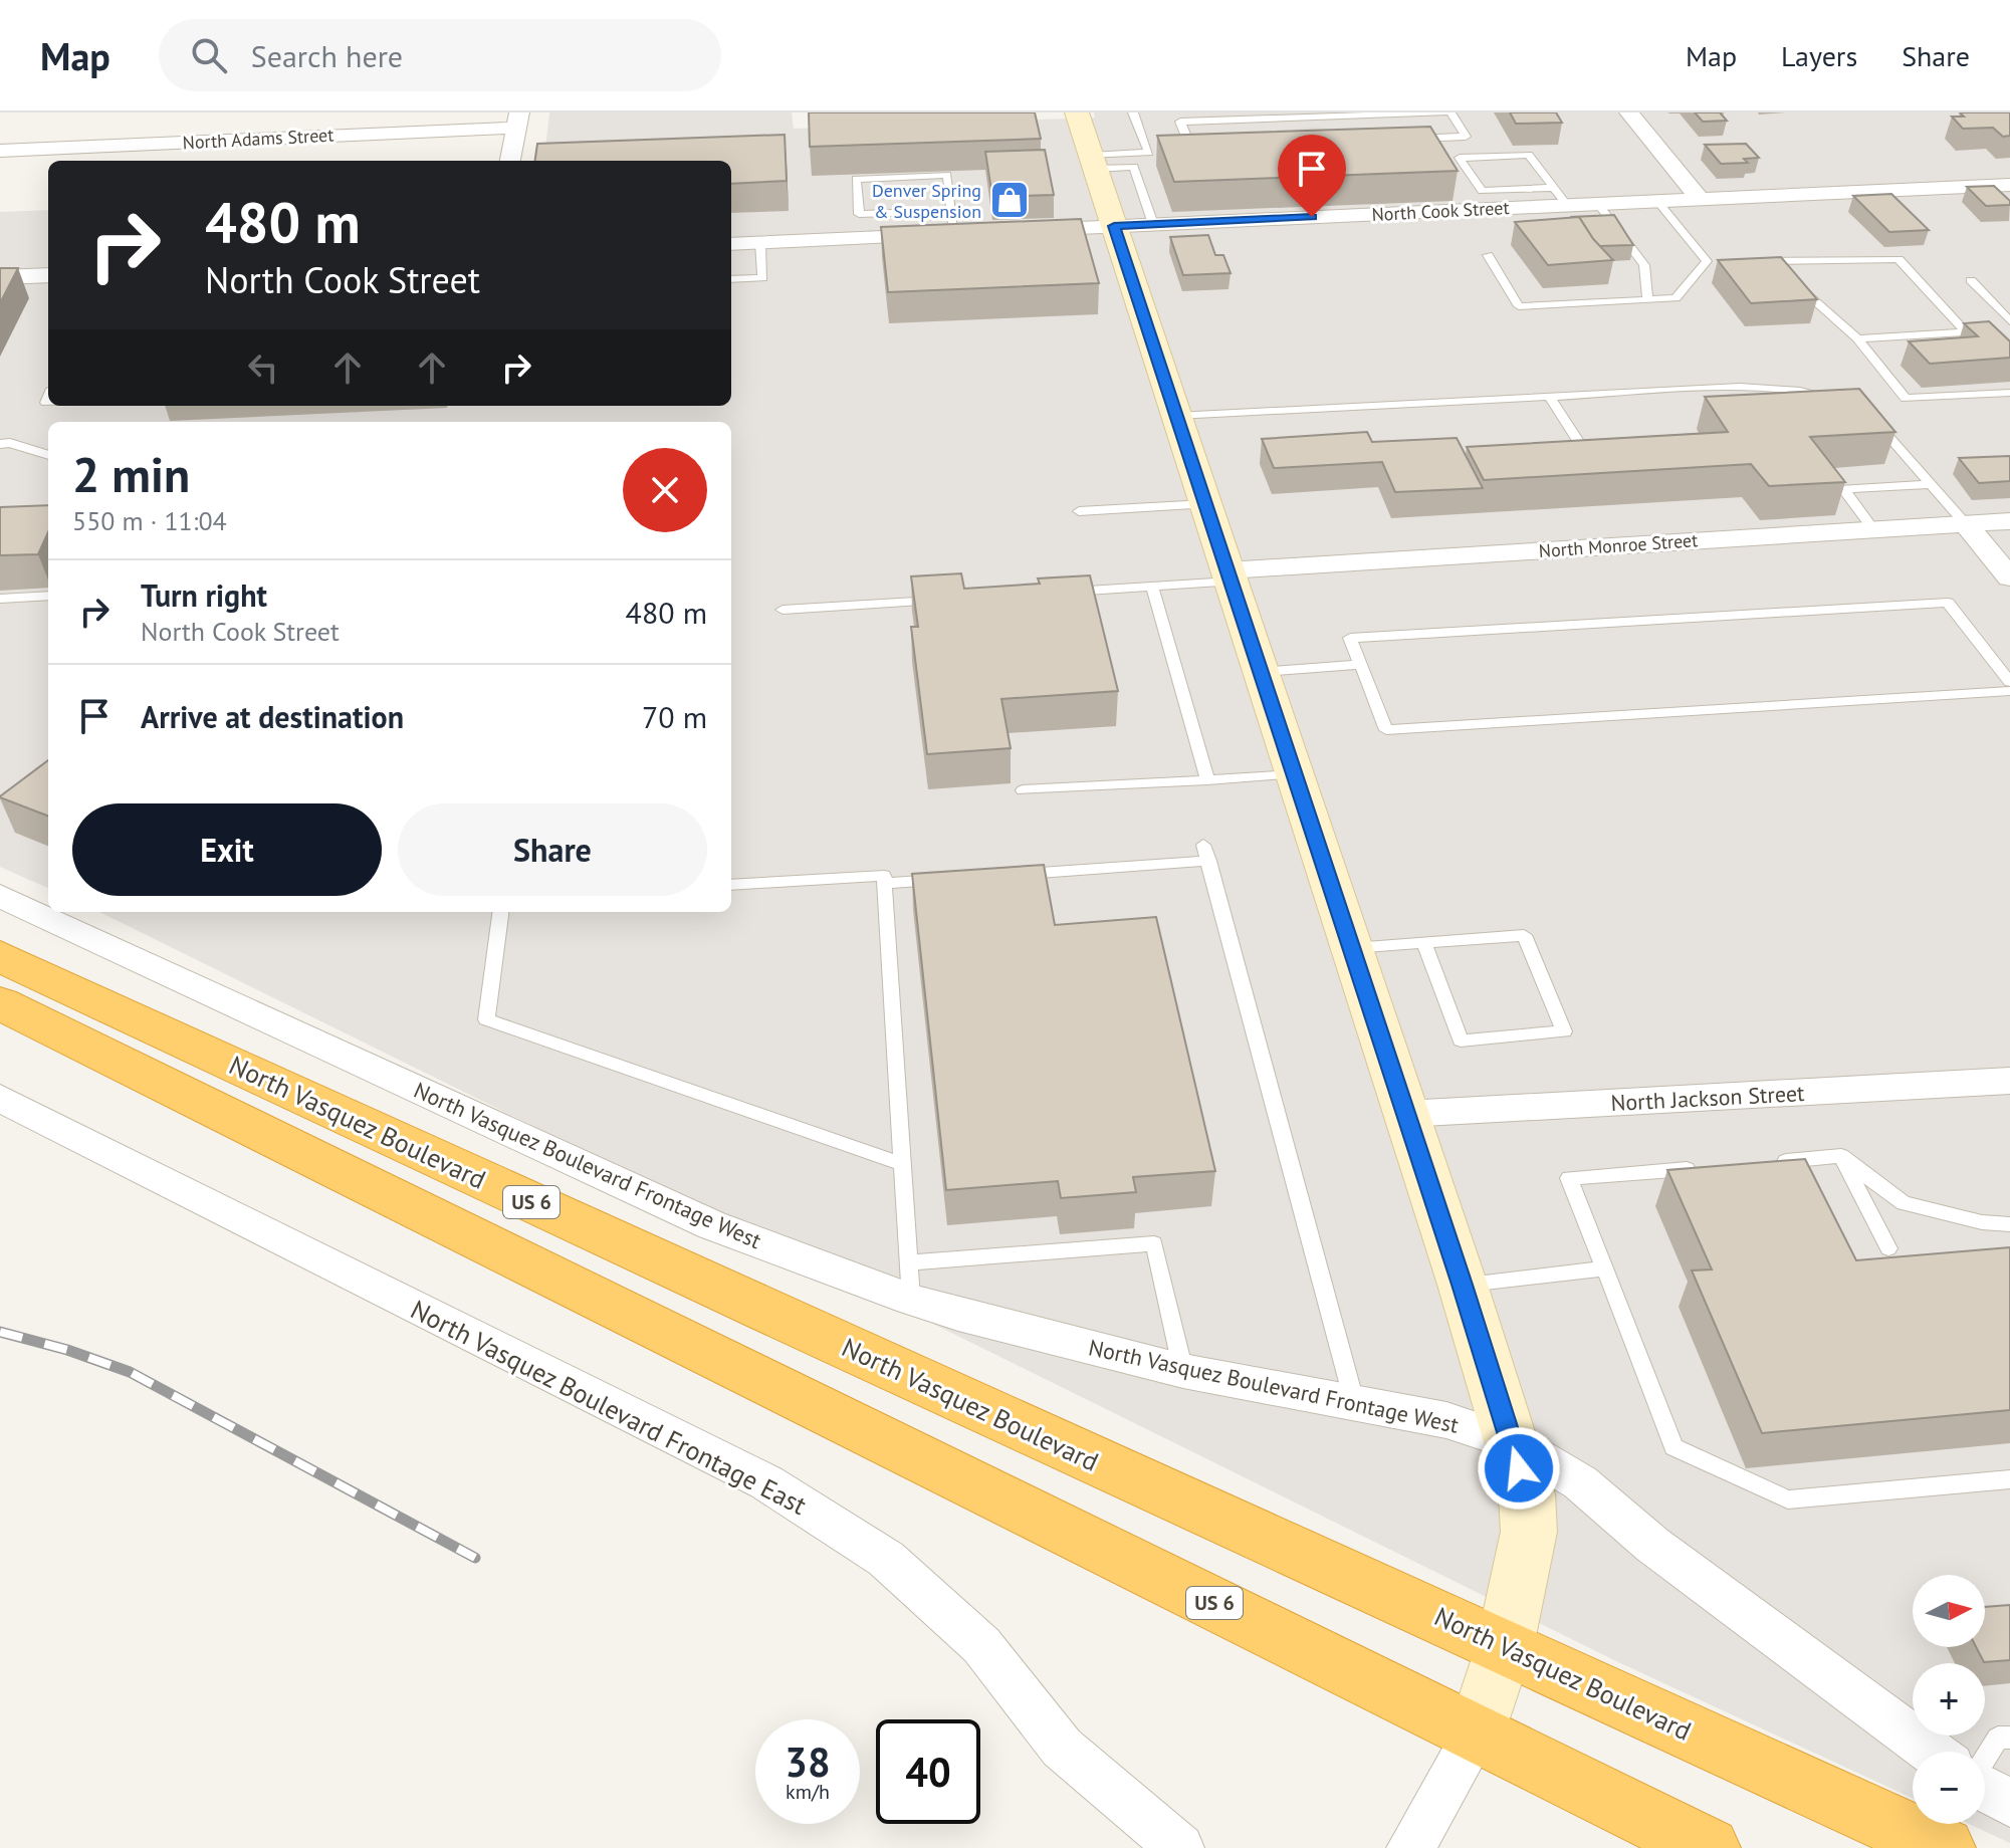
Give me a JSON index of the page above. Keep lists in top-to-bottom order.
{
  "streets": {
    "highway": ["North Vasquez Boulevard", "US 6"],
    "street": [
      "North Adams Street",
      "North Cook Street",
      "North Monroe Street",
      "North Jackson Street",
      "North Vasquez Boulevard Frontage West",
      "North Vasquez Boulevard Frontage East"
    ]
  },
  "places": {
    "shop": ["Denver Spring & Suspension"]
  },
  "north": "right",
  "page": {
    "header": "Map",
    "search": "Search here",
    "nav": ["Map", "Layers", "Share"],
    "turn": ["480 m", "North Cook Street"],
    "heading": ["2 min", "550 m · 11:04"],
    "list": [
      {
        "name": "Turn right",
        "note": "North Cook Street",
        "value": "480 m"
      },
      {
        "name": "Arrive at destination",
        "value": "70 m"
      }
    ],
    "buttons": ["Exit", "Share"],
    "map_buttons": ["+", "−"],
    "speed": "38 km/h",
    "limit": "40"
  }
}
